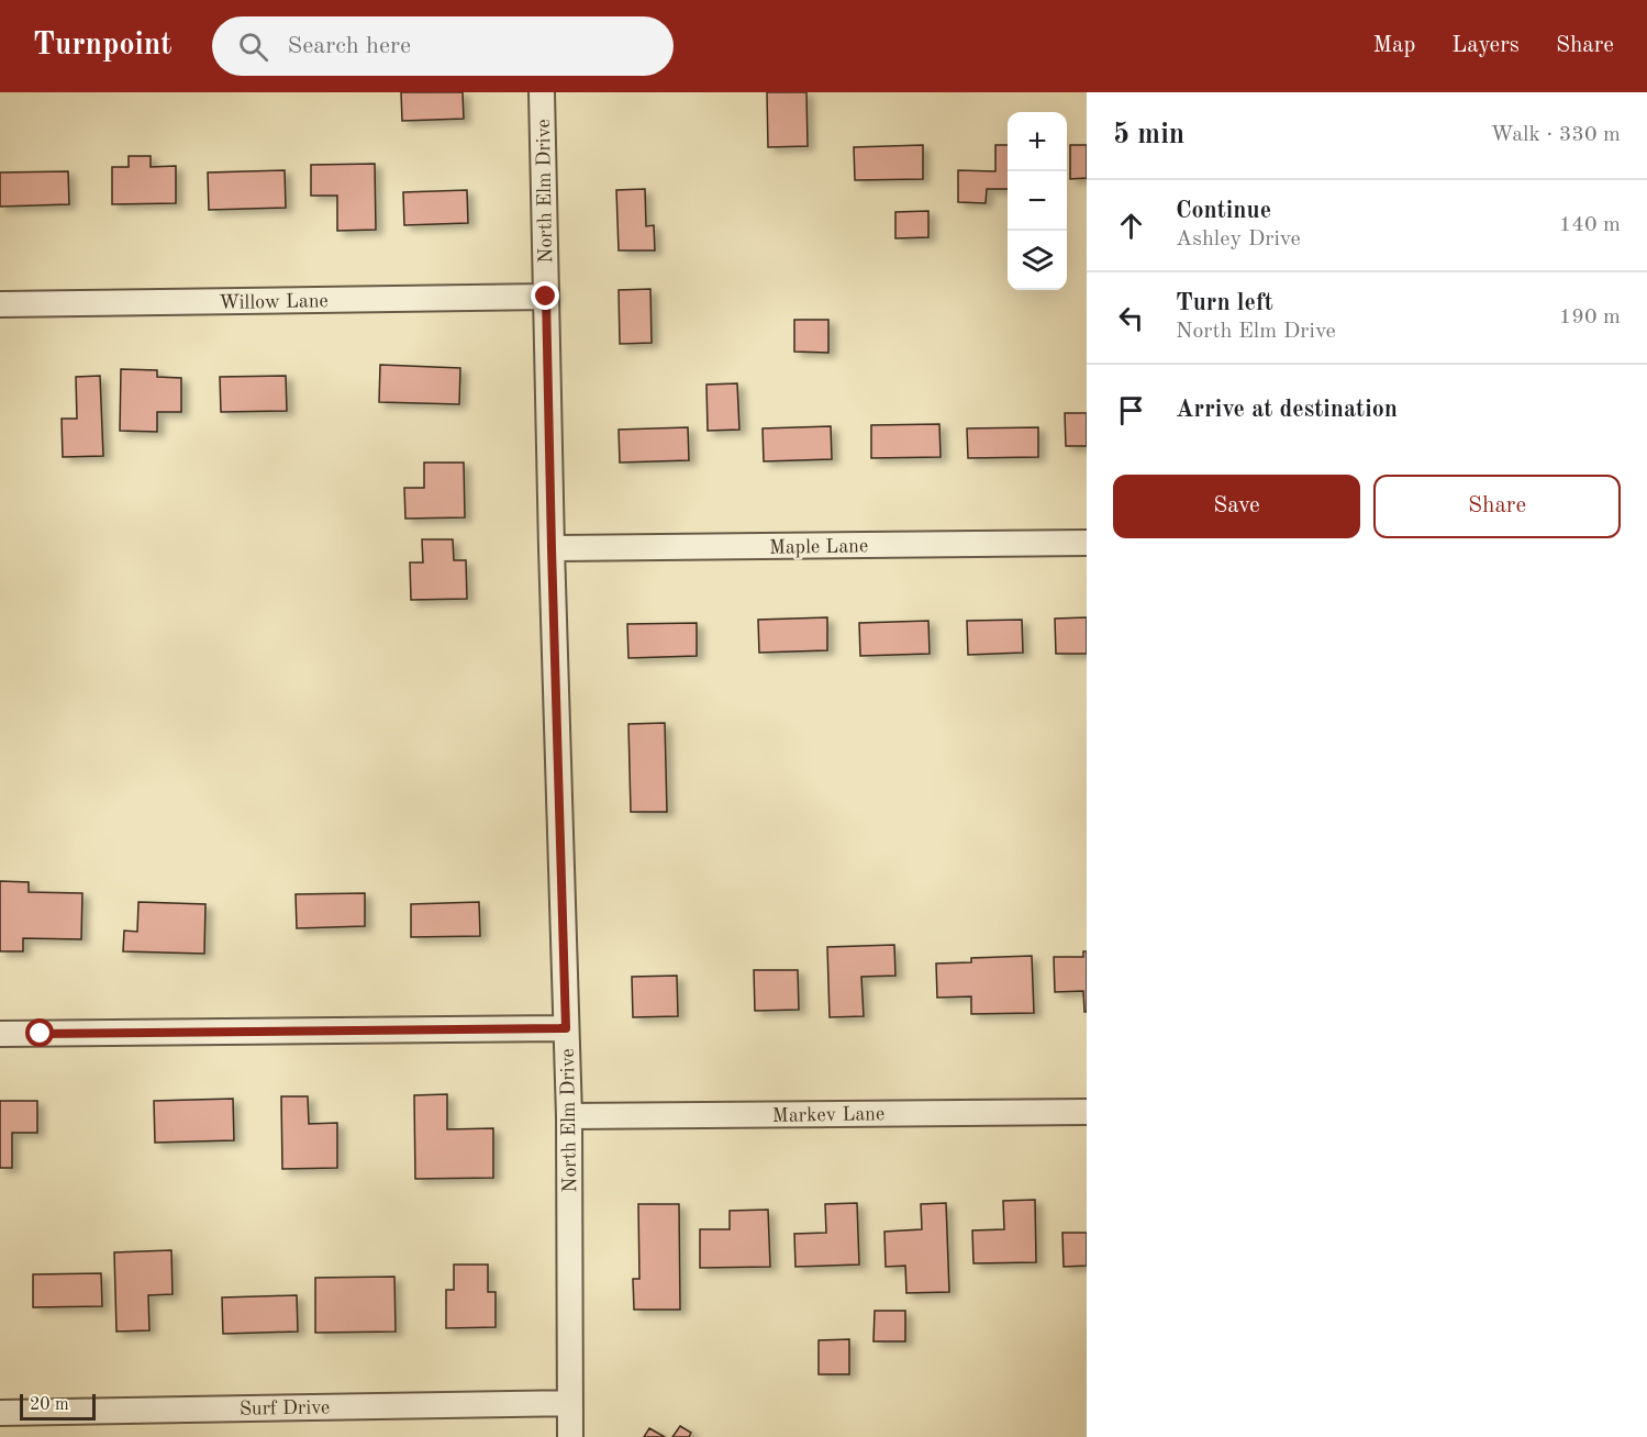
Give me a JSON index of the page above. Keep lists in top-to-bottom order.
{
  "streets": {
    "street": [
      "North Elm Drive",
      "Willow Lane",
      "Maple Lane",
      "Markev Lane",
      "Surf Drive"
    ]
  },
  "crossings": [
    ["North Elm Drive", "Willow Lane"],
    ["North Elm Drive", "Maple Lane"],
    ["North Elm Drive", "Markev Lane"],
    ["North Elm Drive", "Surf Drive"]
  ],
  "scale_bar": "20 m",
  "page": {
    "header": "Turnpoint",
    "search": "Search here",
    "nav": ["Map", "Layers", "Share"],
    "heading": ["5 min", "Walk · 330 m"],
    "map_buttons": ["+", "−"],
    "list": [
      ["Continue", "Ashley Drive", "140 m"],
      ["Turn left", "North Elm Drive", "190 m"],
      "Arrive at destination"
    ],
    "buttons": ["Save", "Share"],
    "scale": "20 m"
  }
}
